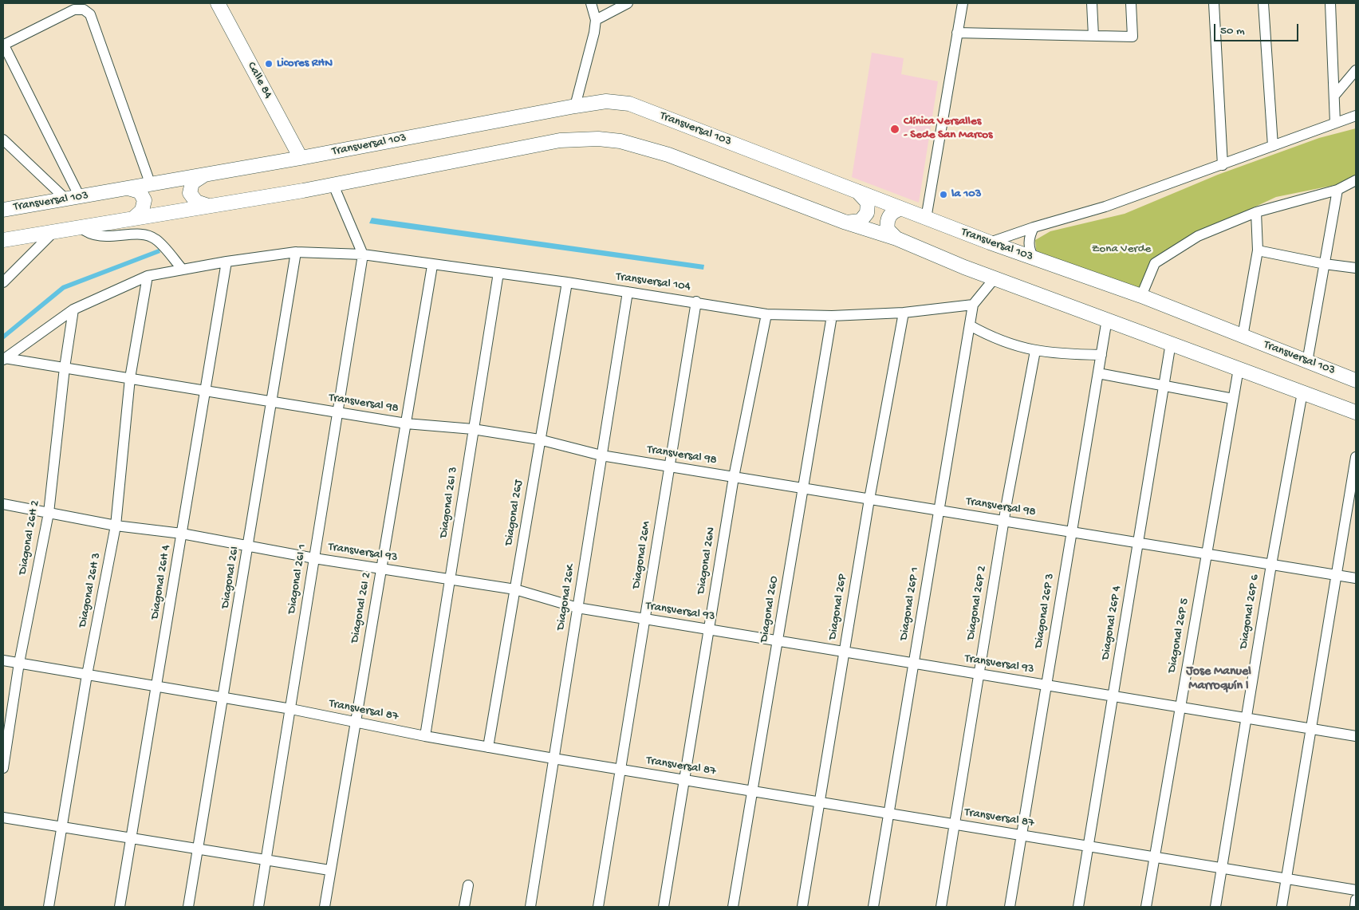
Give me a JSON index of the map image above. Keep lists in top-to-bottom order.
{
  "streets": {
    "street": [
      "Calle 84",
      "Transversal 103",
      "Transversal 104",
      "Transversal 98",
      "Diagonal 26I 3",
      "Diagonal 26J",
      "Diagonal 26H 2",
      "Transversal 93",
      "Diagonal 26M",
      "Diagonal 26N",
      "Diagonal 26I",
      "Diagonal 26I 1",
      "Diagonal 26H 4",
      "Diagonal 26H 3",
      "Diagonal 26K",
      "Diagonal 26P 2",
      "Diagonal 26P 1",
      "Diagonal 26P",
      "Diagonal 26I 2",
      "Diagonal 26O",
      "Diagonal 26P 3",
      "Diagonal 26P 6",
      "Diagonal 26P 4",
      "Diagonal 26P 5",
      "Transversal 87"
    ]
  },
  "crossings": [
    ["Calle 84", "Transversal 103"],
    ["Transversal 104", "Diagonal 26I 3"],
    ["Transversal 104", "Diagonal 26J"],
    ["Transversal 104", "Diagonal 26M"],
    ["Transversal 104", "Diagonal 26N"],
    ["Transversal 104", "Diagonal 26I"],
    ["Transversal 104", "Diagonal 26I 1"],
    ["Transversal 104", "Diagonal 26K"],
    ["Transversal 104", "Diagonal 26P 1"],
    ["Transversal 104", "Diagonal 26P"],
    ["Transversal 104", "Diagonal 26I 2"],
    ["Transversal 104", "Diagonal 26O"],
    ["Transversal 98", "Diagonal 26I 3"],
    ["Transversal 98", "Diagonal 26J"],
    ["Transversal 98", "Diagonal 26H 2"],
    ["Transversal 98", "Diagonal 26M"],
    ["Transversal 98", "Diagonal 26N"],
    ["Transversal 98", "Diagonal 26I"],
    ["Transversal 98", "Diagonal 26I 1"],
    ["Transversal 98", "Diagonal 26H 4"],
    ["Transversal 98", "Diagonal 26H 3"],
    ["Transversal 98", "Diagonal 26K"],
    ["Transversal 98", "Diagonal 26P 2"],
    ["Transversal 98", "Diagonal 26P 1"],
    ["Transversal 98", "Diagonal 26P"],
    ["Transversal 98", "Diagonal 26I 2"],
    ["Transversal 98", "Diagonal 26O"],
    ["Transversal 98", "Diagonal 26P 3"],
    ["Transversal 98", "Diagonal 26P 6"],
    ["Transversal 98", "Diagonal 26P 4"],
    ["Transversal 98", "Diagonal 26P 5"],
    ["Diagonal 26I 3", "Transversal 93"],
    ["Diagonal 26I 3", "Transversal 87"],
    ["Diagonal 26J", "Transversal 93"],
    ["Diagonal 26J", "Transversal 87"],
    ["Diagonal 26H 2", "Transversal 93"],
    ["Diagonal 26H 2", "Transversal 87"],
    ["Transversal 93", "Diagonal 26M"],
    ["Transversal 93", "Diagonal 26N"],
    ["Transversal 93", "Diagonal 26I"],
    ["Transversal 93", "Diagonal 26I 1"],
    ["Transversal 93", "Diagonal 26H 4"],
    ["Transversal 93", "Diagonal 26H 3"],
    ["Transversal 93", "Diagonal 26K"],
    ["Transversal 93", "Diagonal 26P 2"],
    ["Transversal 93", "Diagonal 26P 1"],
    ["Transversal 93", "Diagonal 26P"],
    ["Transversal 93", "Diagonal 26I 2"],
    ["Transversal 93", "Diagonal 26O"],
    ["Transversal 93", "Diagonal 26P 3"],
    ["Transversal 93", "Diagonal 26P 6"],
    ["Transversal 93", "Diagonal 26P 4"],
    ["Transversal 93", "Diagonal 26P 5"],
    ["Diagonal 26M", "Transversal 87"],
    ["Diagonal 26N", "Transversal 87"],
    ["Diagonal 26I", "Transversal 87"],
    ["Diagonal 26I 1", "Transversal 87"],
    ["Diagonal 26H 4", "Transversal 87"],
    ["Diagonal 26H 3", "Transversal 87"],
    ["Diagonal 26K", "Transversal 87"],
    ["Diagonal 26P 2", "Transversal 87"],
    ["Diagonal 26P 1", "Transversal 87"],
    ["Diagonal 26P", "Transversal 87"],
    ["Diagonal 26I 2", "Transversal 87"],
    ["Diagonal 26O", "Transversal 87"],
    ["Diagonal 26P 3", "Transversal 87"],
    ["Diagonal 26P 6", "Transversal 87"],
    ["Diagonal 26P 4", "Transversal 87"],
    ["Diagonal 26P 5", "Transversal 87"]
  ],
  "districts": ["Jose Manuel Marroquín I"],
  "parks": ["Zona Verde"],
  "places": ["Licores RHN", "Clínica Versalles - Sede San Marcos", "la 103"],
  "scale_bar": "50 m"
}
